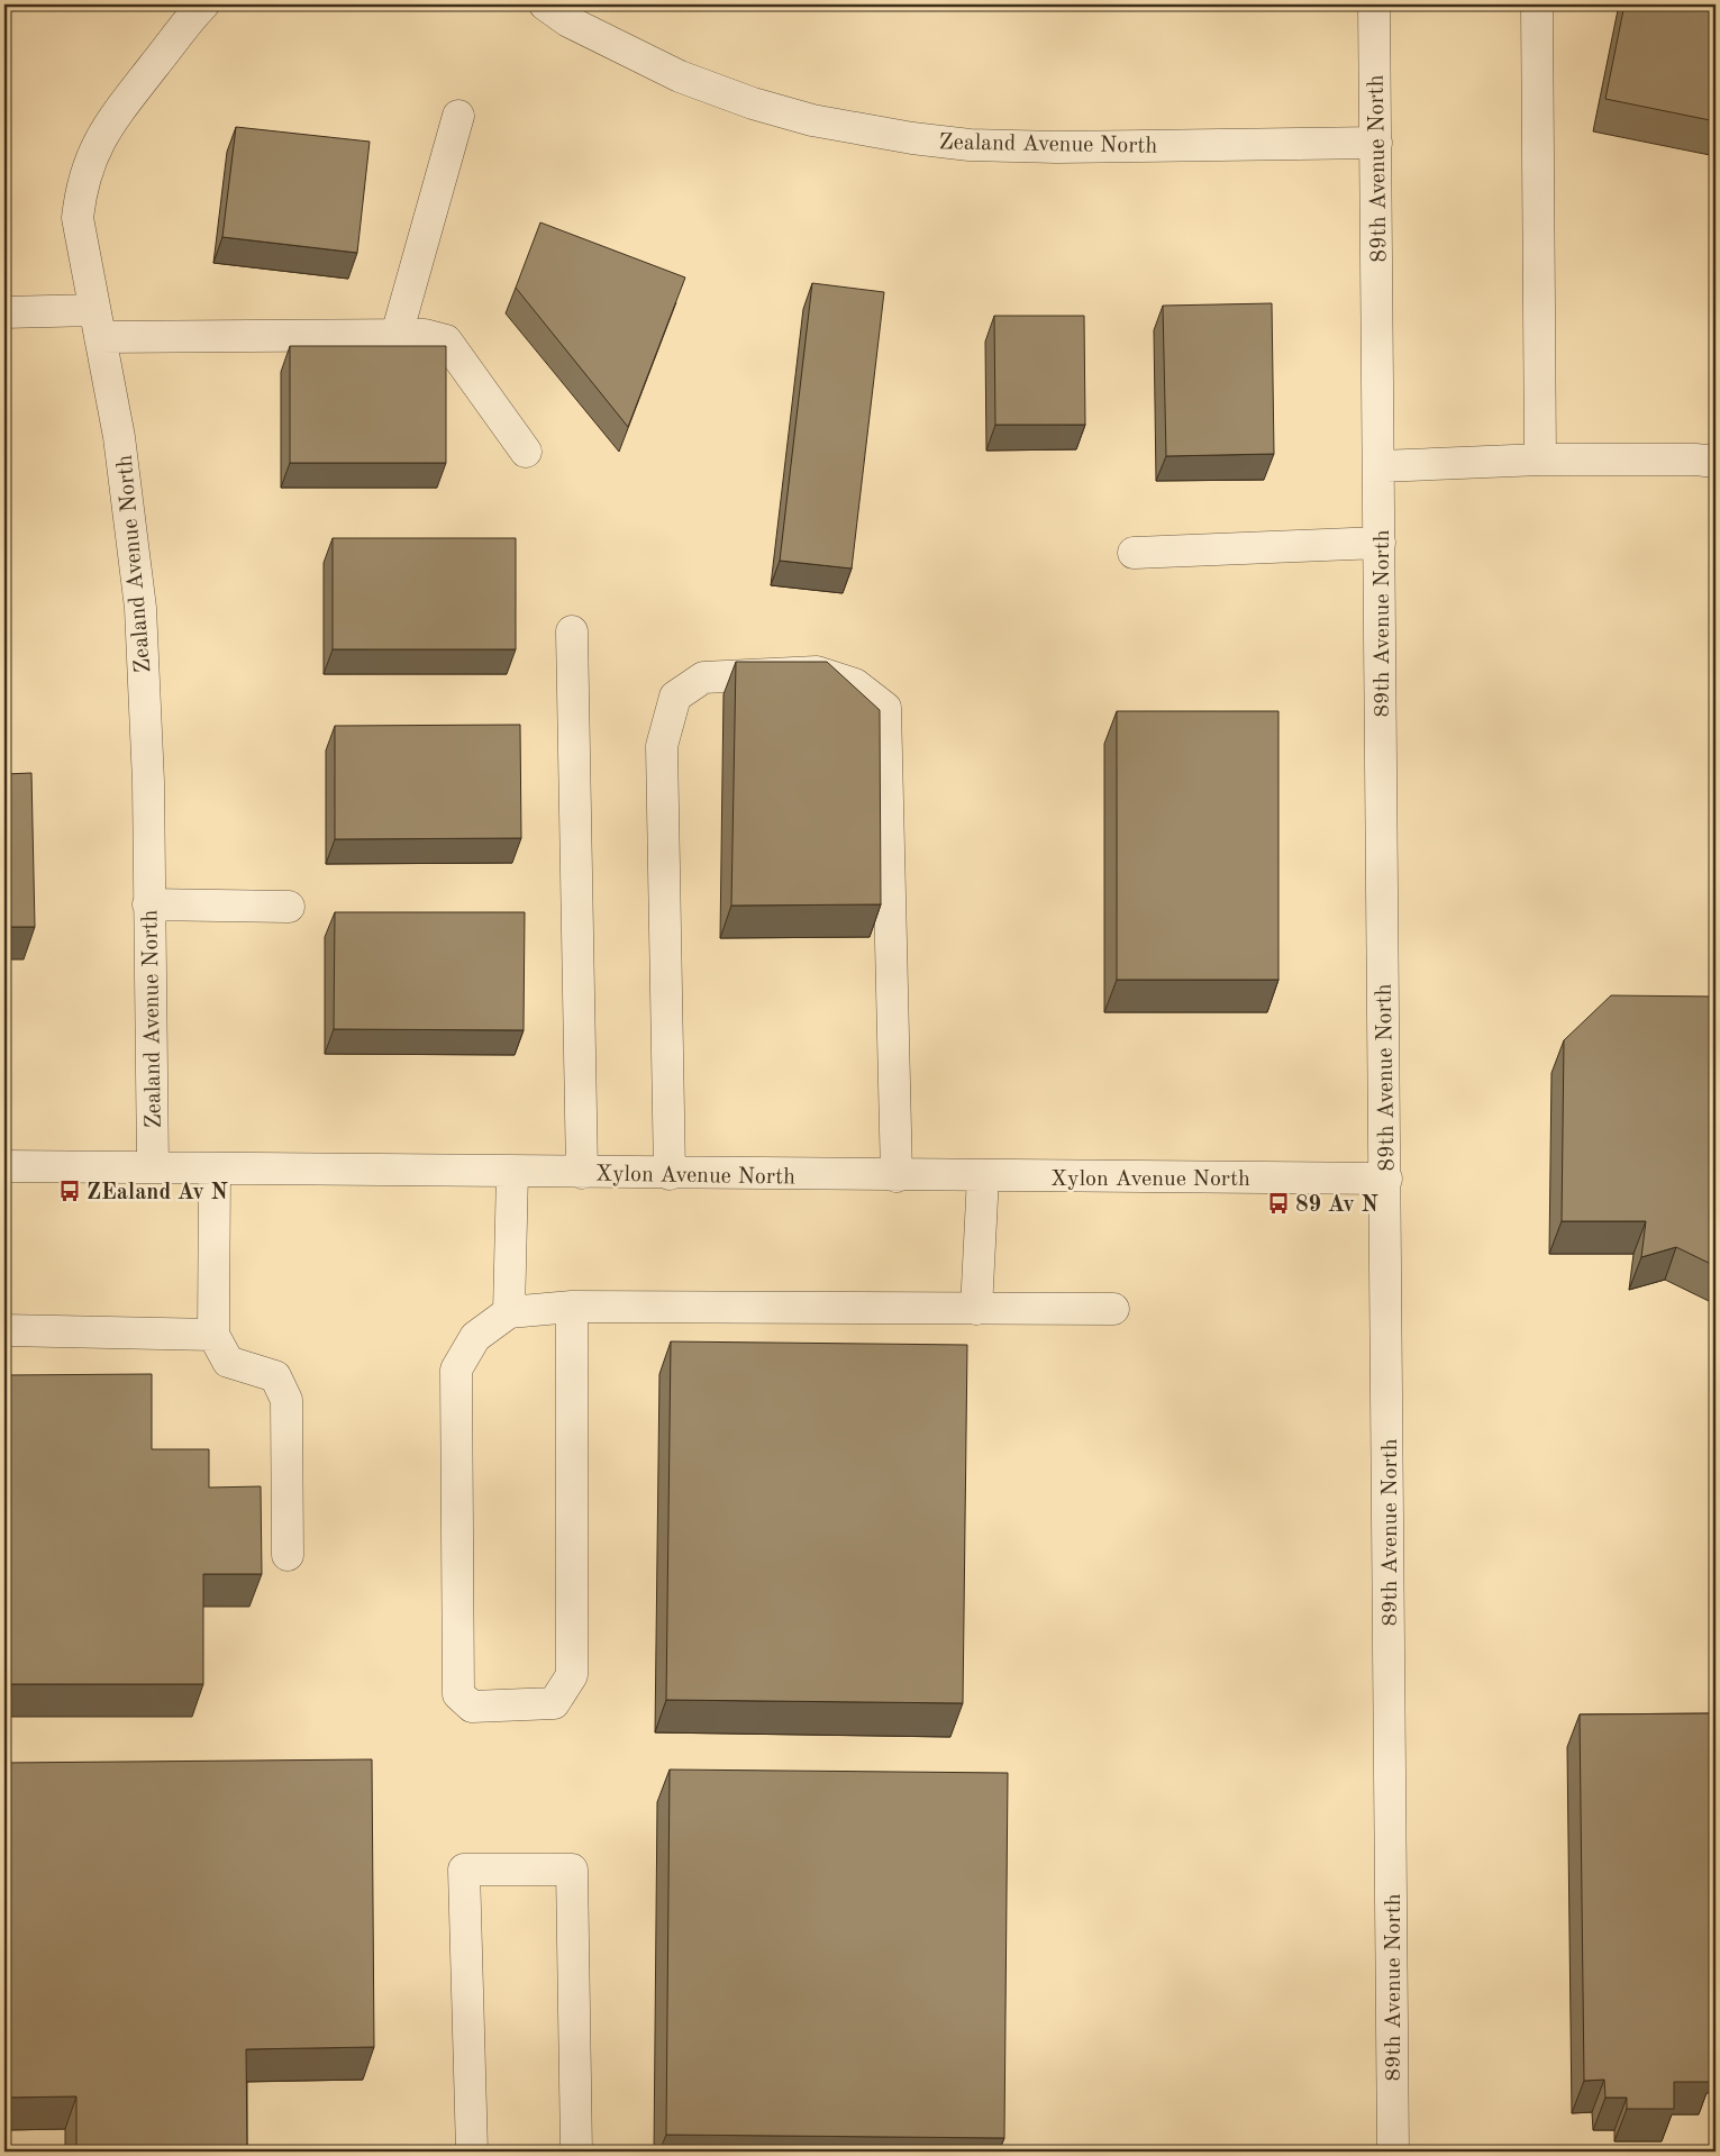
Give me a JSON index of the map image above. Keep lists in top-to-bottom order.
{
  "streets": {
    "street": ["Zealand Avenue North", "89th Avenue North", "Xylon Avenue North"]
  },
  "crossings": [
    ["Zealand Avenue North", "89th Avenue North"],
    ["Zealand Avenue North", "Xylon Avenue North"],
    ["89th Avenue North", "Xylon Avenue North"]
  ],
  "places": {
    "bus stop": ["ZEaland Av N", "89 Av N"]
  }
}
